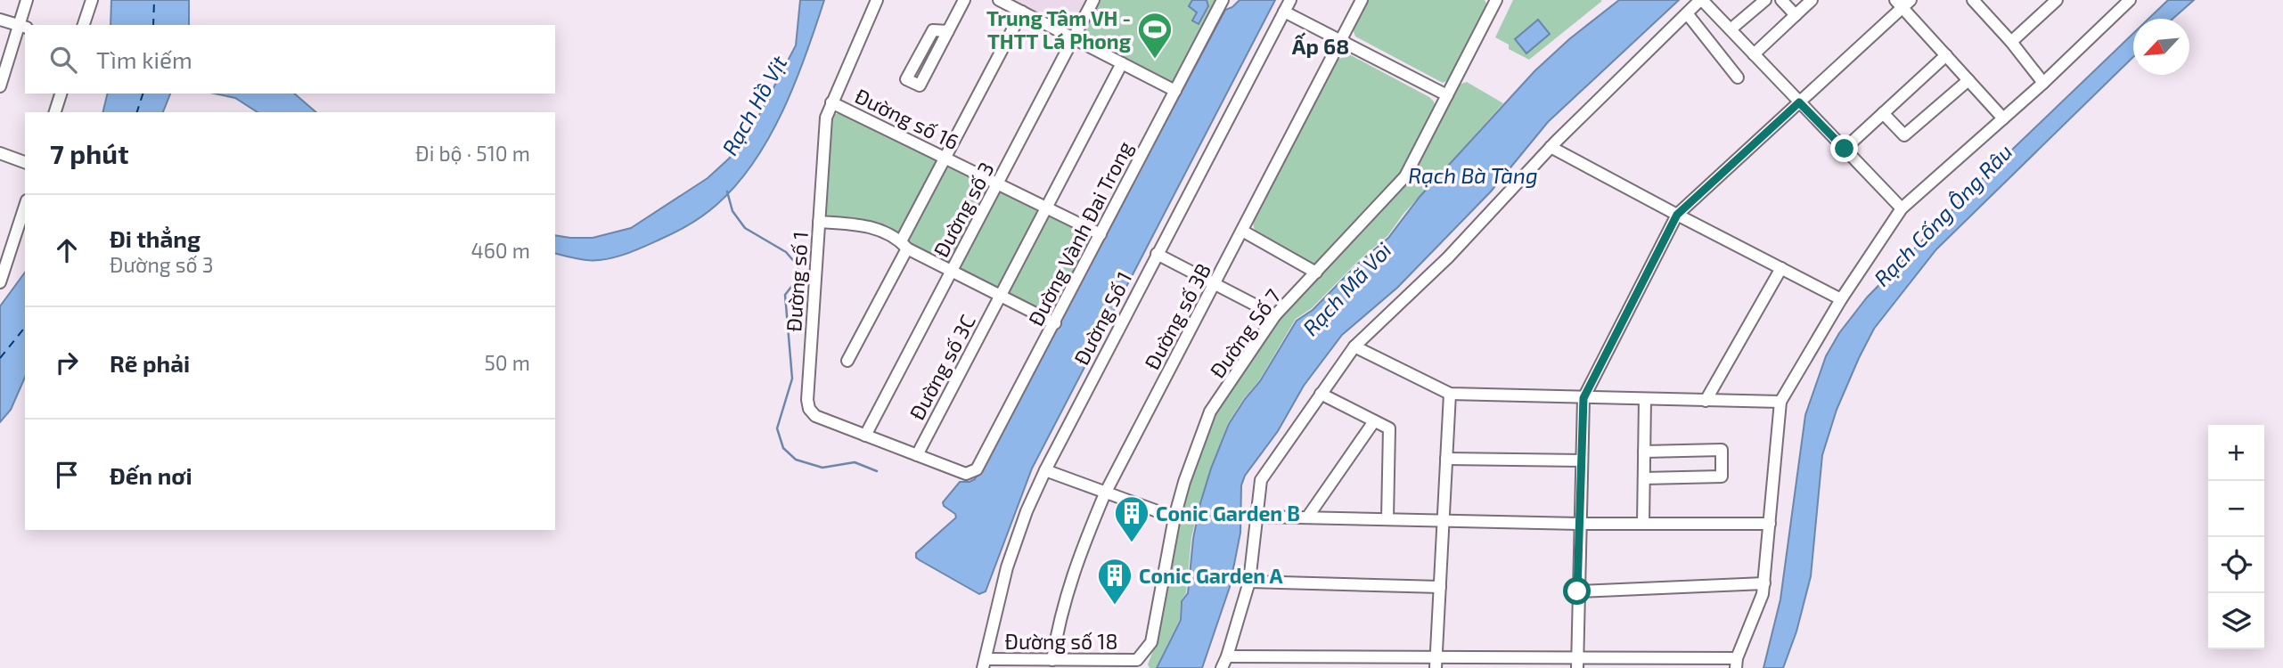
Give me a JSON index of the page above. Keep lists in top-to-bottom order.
{
  "streets": {
    "street": [
      "Đường số 16",
      "Đường số 3",
      "Đường Vành Đai Trong",
      "Đường số 1",
      "Đường số 3B",
      "Đường Số 1",
      "Đường Số 7",
      "Đường số 3C",
      "Đường số 18"
    ]
  },
  "crossings": [
    ["Đường số 16", "Đường số 3"],
    ["Đường số 16", "Đường Vành Đai Trong"],
    ["Đường số 16", "Đường số 1"],
    ["Đường số 3", "Đường số 1"],
    ["Đường Vành Đai Trong", "Đường số 1"],
    ["Đường số 1", "Đường số 3C"],
    ["Đường số 3B", "Đường số 18"],
    ["Đường Số 1", "Đường số 18"],
    ["Đường Số 7", "Đường số 18"]
  ],
  "districts": ["Ấp 68"],
  "water": [
    "Rạch Hồ Vịt",
    "Rạch Bà Tàng",
    "Rạch Cống Ông Râu",
    "Rạch Mã Voi"
  ],
  "places": {
    "sports": ["Trung Tâm VH - THTT Lá Phong"],
    "building": ["Conic Garden B", "Conic Garden A"]
  },
  "north": "bottom left",
  "page": {
    "search": "Tìm kiếm",
    "heading": ["7 phút", "Đi bộ · 510 m"],
    "list": [
      ["Đi thẳng", "Đường số 3", "460 m"],
      ["Rẽ phải", "50 m"],
      "Đến nơi"
    ],
    "map_buttons": ["+", "−"]
  }
}
